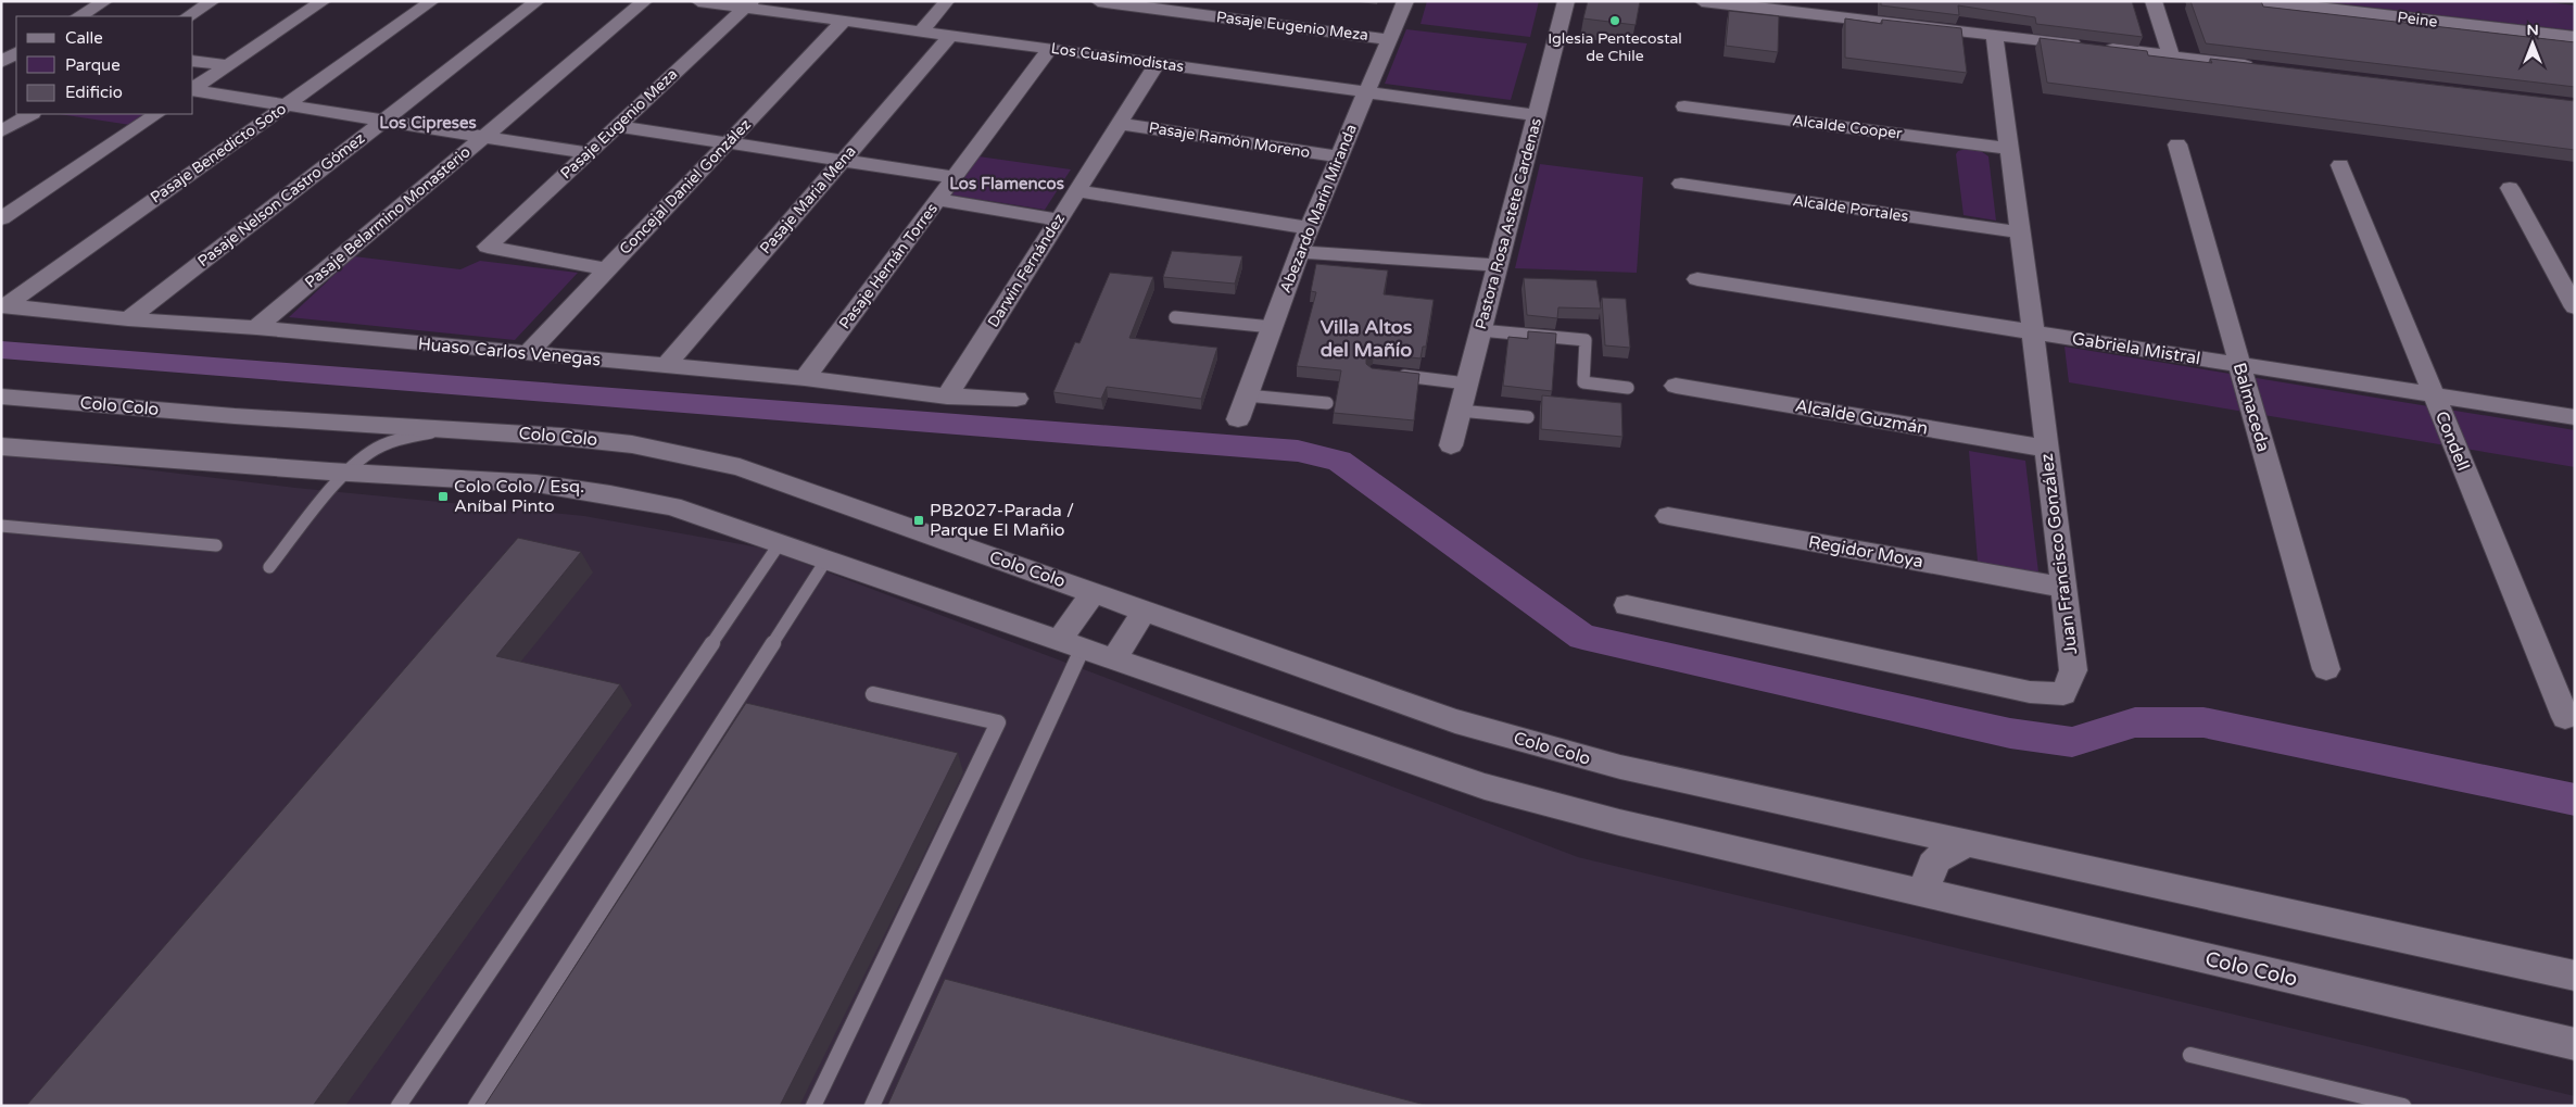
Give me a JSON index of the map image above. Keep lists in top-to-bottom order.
{
  "streets": {
    "street": [
      "Peine",
      "Pasaje Eugenio Meza",
      "Los Cuasimodistas",
      "Alcalde Cooper",
      "Pasaje Ramón Moreno",
      "Pasaje Benedicto Soto",
      "Concejal Daniel González",
      "Pasaje Nelson Castro Gómez",
      "Pasaje Maria Mena",
      "Abezardo Marín Miranda",
      "Alcalde Portales",
      "Pasaje Belarmino Monasterio",
      "Pastora Rosa Astete Cardenas",
      "Pasaje Hernán Torres",
      "Darwin Fernández",
      "Gabriela Mistral",
      "Huaso Carlos Venegas",
      "Colo Colo",
      "Balmaceda",
      "Alcalde Guzmán",
      "Condell",
      "Regidor Moya",
      "Juan Francisco González"
    ]
  },
  "crossings": [
    ["Pasaje Eugenio Meza", "Los Cuasimodistas"],
    ["Pasaje Eugenio Meza", "Concejal Daniel González"],
    ["Pasaje Eugenio Meza", "Abezardo Marín Miranda"],
    ["Los Cuasimodistas", "Concejal Daniel González"],
    ["Los Cuasimodistas", "Pasaje Maria Mena"],
    ["Los Cuasimodistas", "Abezardo Marín Miranda"],
    ["Los Cuasimodistas", "Pastora Rosa Astete Cardenas"],
    ["Los Cuasimodistas", "Pasaje Hernán Torres"],
    ["Los Cuasimodistas", "Darwin Fernández"],
    ["Alcalde Cooper", "Juan Francisco González"],
    ["Pasaje Ramón Moreno", "Abezardo Marín Miranda"],
    ["Pasaje Ramón Moreno", "Darwin Fernández"],
    ["Pasaje Benedicto Soto", "Huaso Carlos Venegas"],
    ["Concejal Daniel González", "Huaso Carlos Venegas"],
    ["Pasaje Nelson Castro Gómez", "Huaso Carlos Venegas"],
    ["Pasaje Maria Mena", "Huaso Carlos Venegas"],
    ["Alcalde Portales", "Juan Francisco González"],
    ["Pasaje Belarmino Monasterio", "Huaso Carlos Venegas"],
    ["Pasaje Hernán Torres", "Huaso Carlos Venegas"],
    ["Darwin Fernández", "Huaso Carlos Venegas"],
    ["Gabriela Mistral", "Balmaceda"],
    ["Gabriela Mistral", "Condell"],
    ["Gabriela Mistral", "Juan Francisco González"],
    ["Alcalde Guzmán", "Juan Francisco González"],
    ["Regidor Moya", "Juan Francisco González"]
  ],
  "districts": ["Los Cipreses", "Los Flamencos", "Villa Altos del Mañío"],
  "places": {
    "other": ["Iglesia Pentecostal de Chile"],
    "transit": ["Colo Colo / Esq. Aníbal Pinto", "PB2027-Parada / Parque El Mañio"]
  },
  "legend": ["Calle", "Parque", "Edificio"],
  "north": "top"
}
